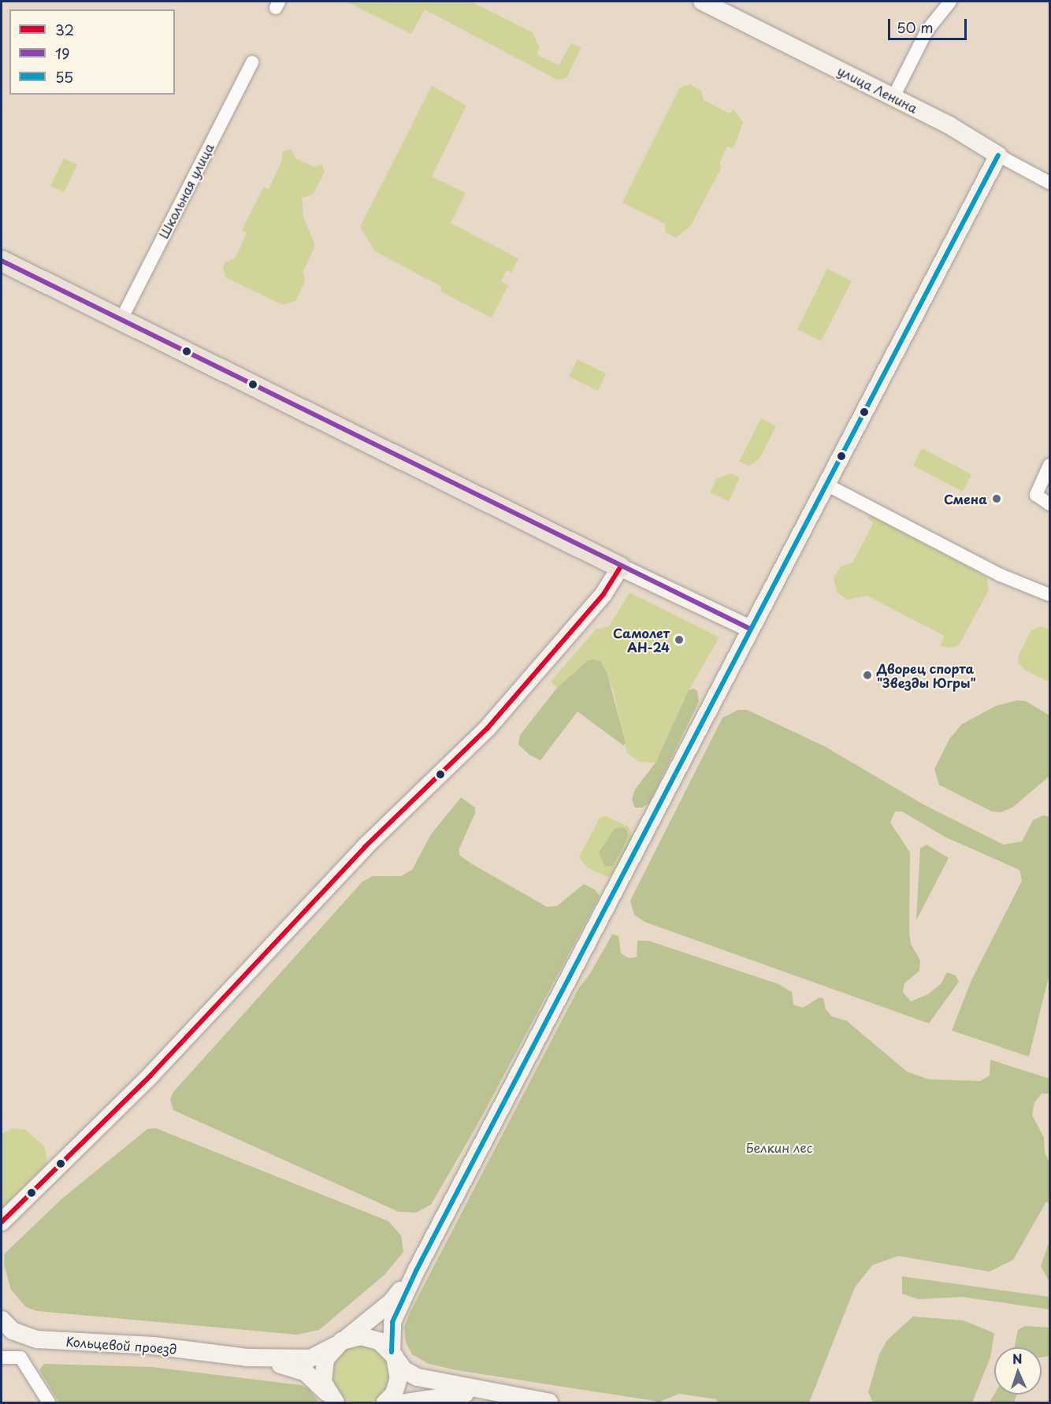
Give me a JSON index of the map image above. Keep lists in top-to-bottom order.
{
  "streets": {
    "main road": ["улица Ленина", "Кольцевой проезд"],
    "street": ["Школьная улица"]
  },
  "parks": ["Белкин лес"],
  "places": ["Смена", "Самолет АН-24", "Дворец спорта \"Звезды Югры\""],
  "lines": ["transit line 55", "transit line 19", "transit line 32"],
  "legend": ["32", "19", "55"],
  "scale_bar": "50 m",
  "north": "top"
}
